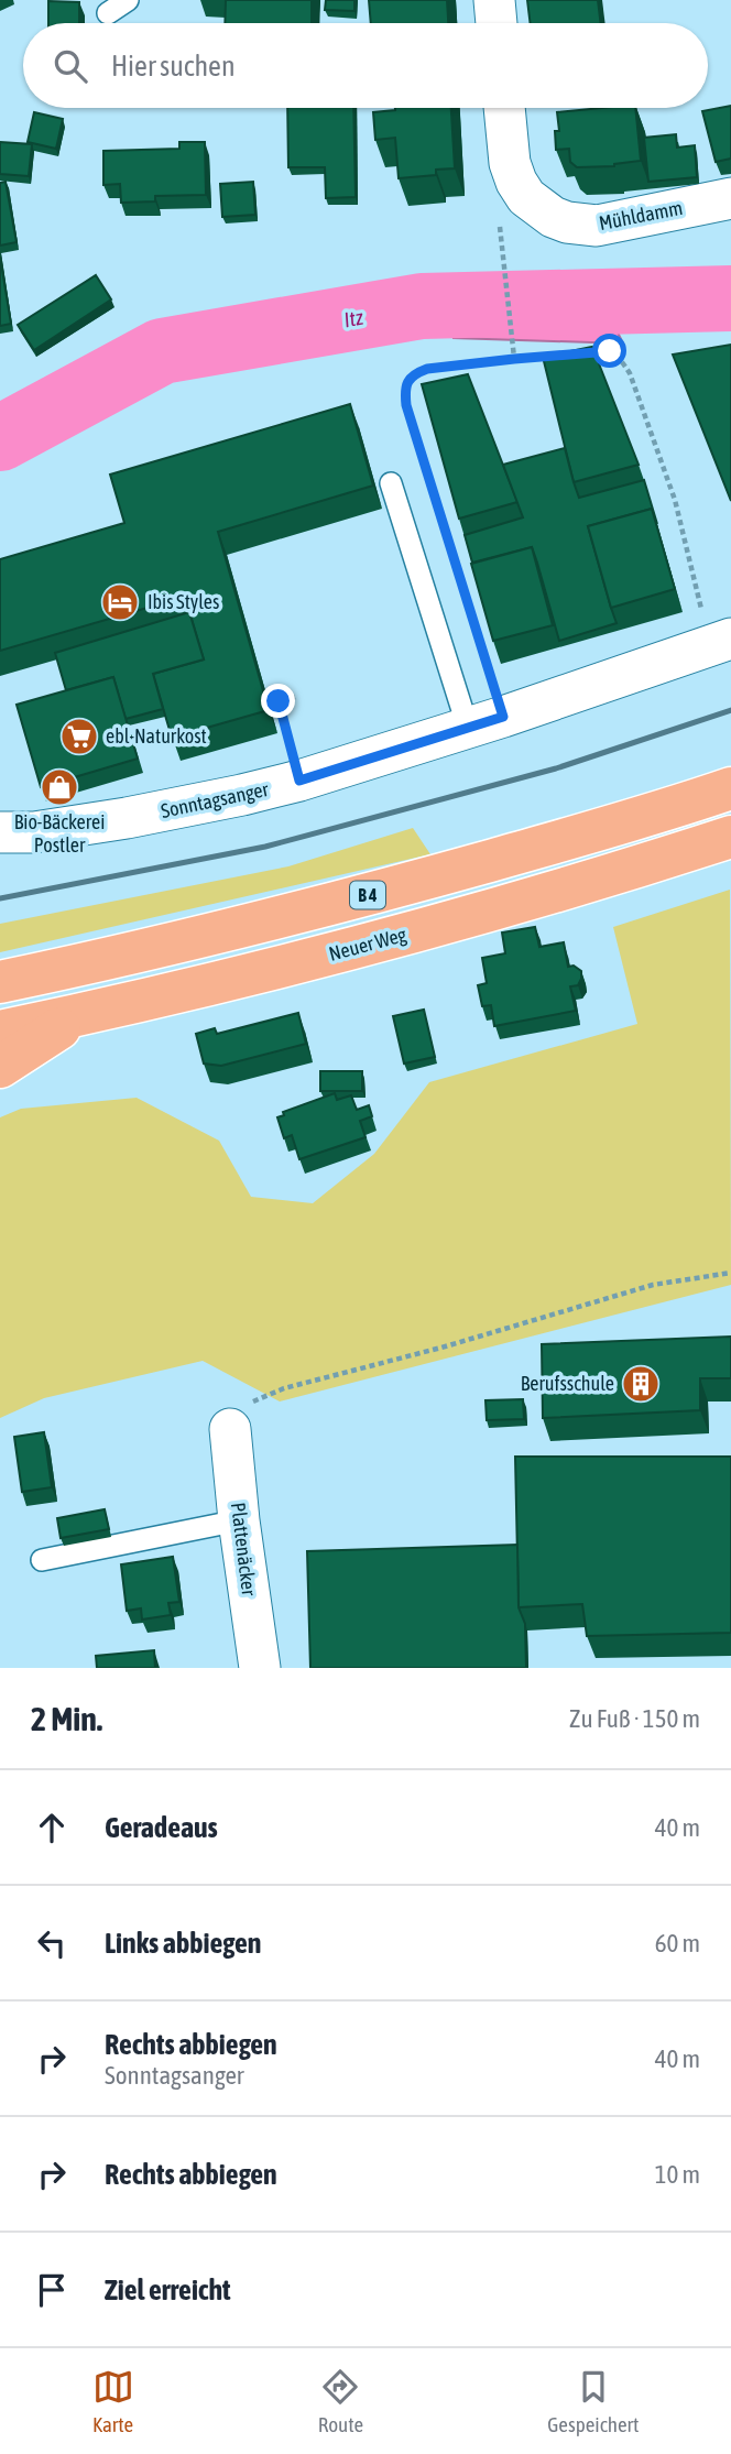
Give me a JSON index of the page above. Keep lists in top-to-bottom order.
{
  "streets": {
    "highway": ["B 4", "Neuer Weg"],
    "street": ["Mühldamm", "Sonntagsanger", "Plattenäcker"]
  },
  "water": ["Itz"],
  "places": {
    "hotel": ["Ibis Styles"],
    "supermarket": ["ebl-Naturkost"],
    "shop": ["Bio-Bäckerei Postler"],
    "building": ["Berufsschule"]
  },
  "page": {
    "search": "Hier suchen",
    "heading": ["2 Min.", "Zu Fuß · 150 m"],
    "list": [
      ["Geradeaus", "40 m"],
      ["Links abbiegen", "60 m"],
      ["Rechts abbiegen", "Sonntagsanger", "40 m"],
      ["Rechts abbiegen", "10 m"],
      "Ziel erreicht"
    ],
    "nav": ["Karte", "Route", "Gespeichert"]
  }
}
